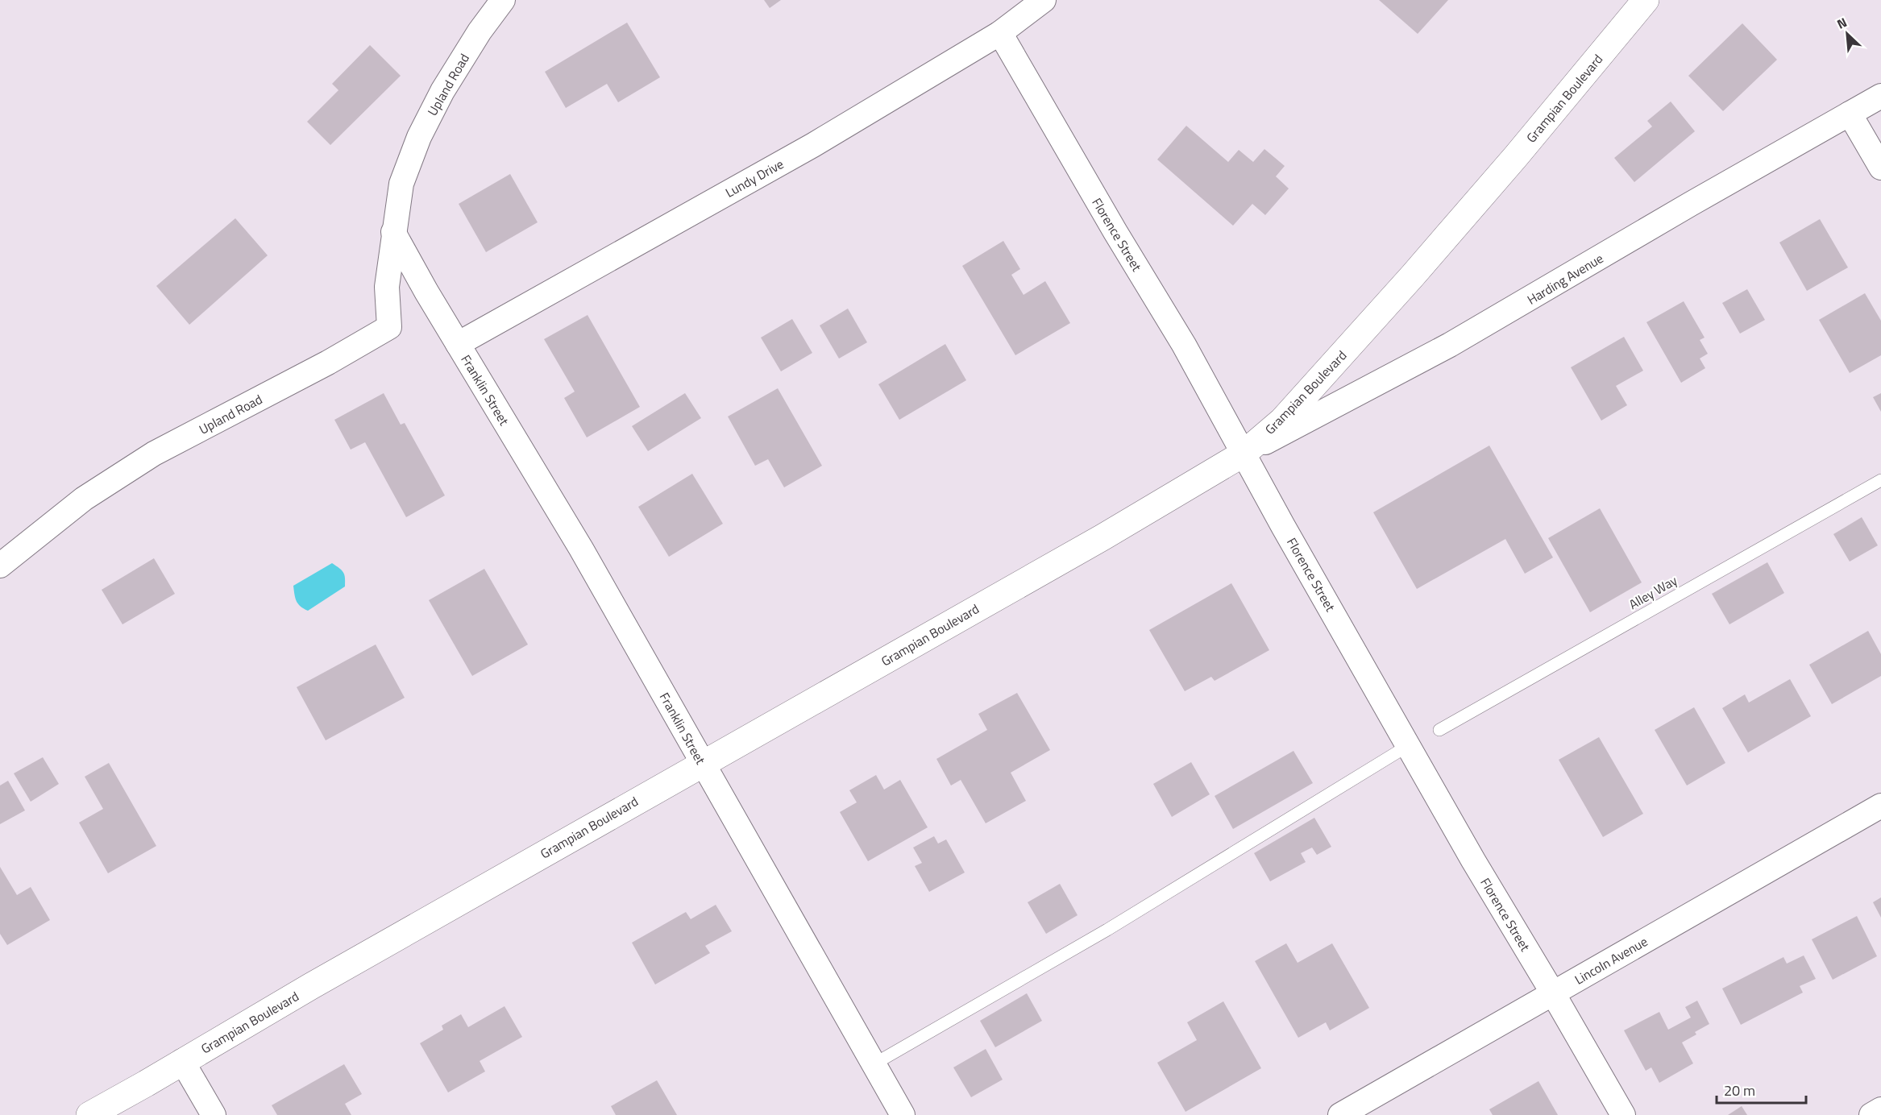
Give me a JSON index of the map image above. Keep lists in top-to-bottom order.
{
  "streets": {
    "street": [
      "Upland Road",
      "Grampian Boulevard",
      "Lundy Drive",
      "Florence Street",
      "Harding Avenue",
      "Franklin Street",
      "Lincoln Avenue"
    ],
    "lane": ["Alley Way"]
  },
  "crossings": [
    ["Grampian Boulevard", "Florence Street"],
    ["Grampian Boulevard", "Harding Avenue"],
    ["Grampian Boulevard", "Franklin Street"],
    ["Lundy Drive", "Florence Street"],
    ["Lundy Drive", "Franklin Street"],
    ["Florence Street", "Harding Avenue"],
    ["Florence Street", "Lincoln Avenue"]
  ],
  "scale_bar": "20 m",
  "north": "top left"
}
